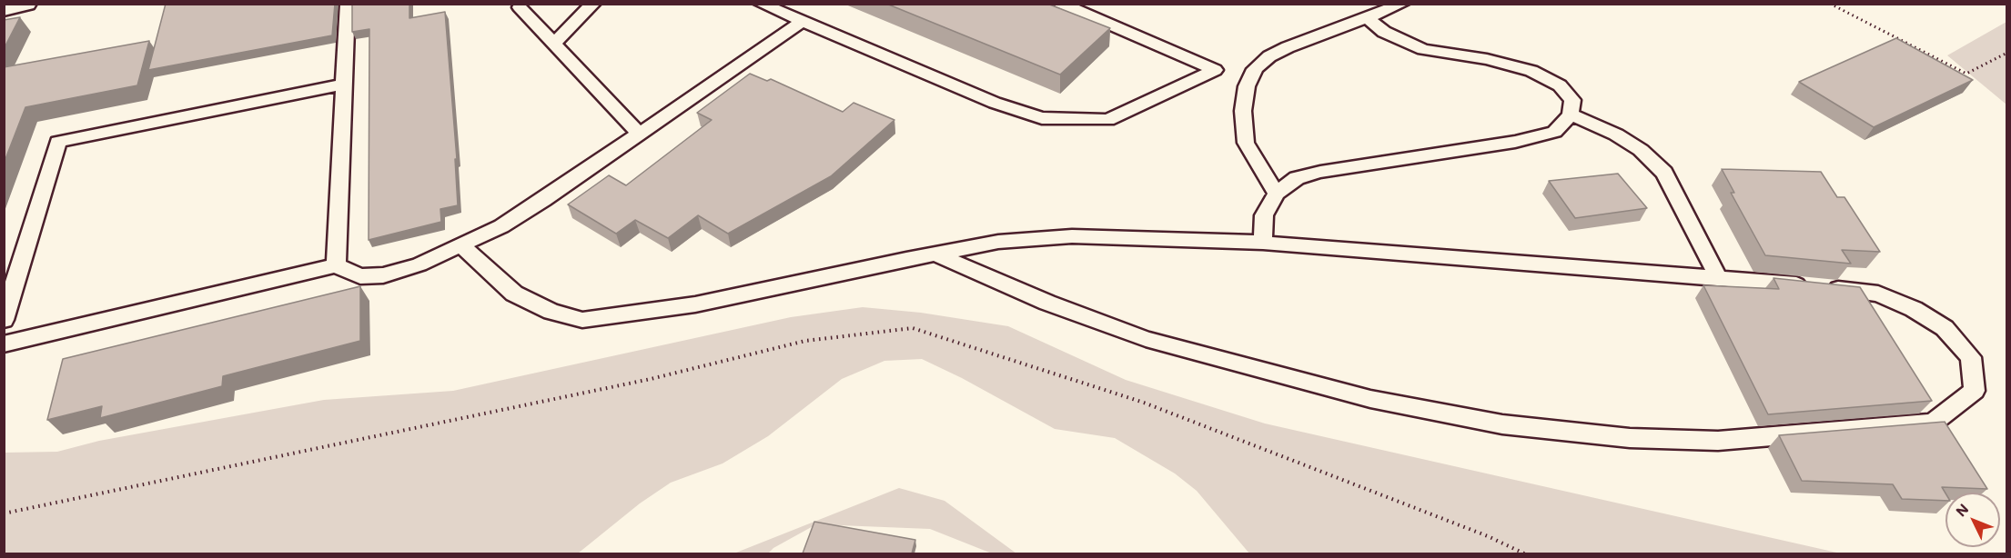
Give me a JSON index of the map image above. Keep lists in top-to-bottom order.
{
  "north": "top left"
}
